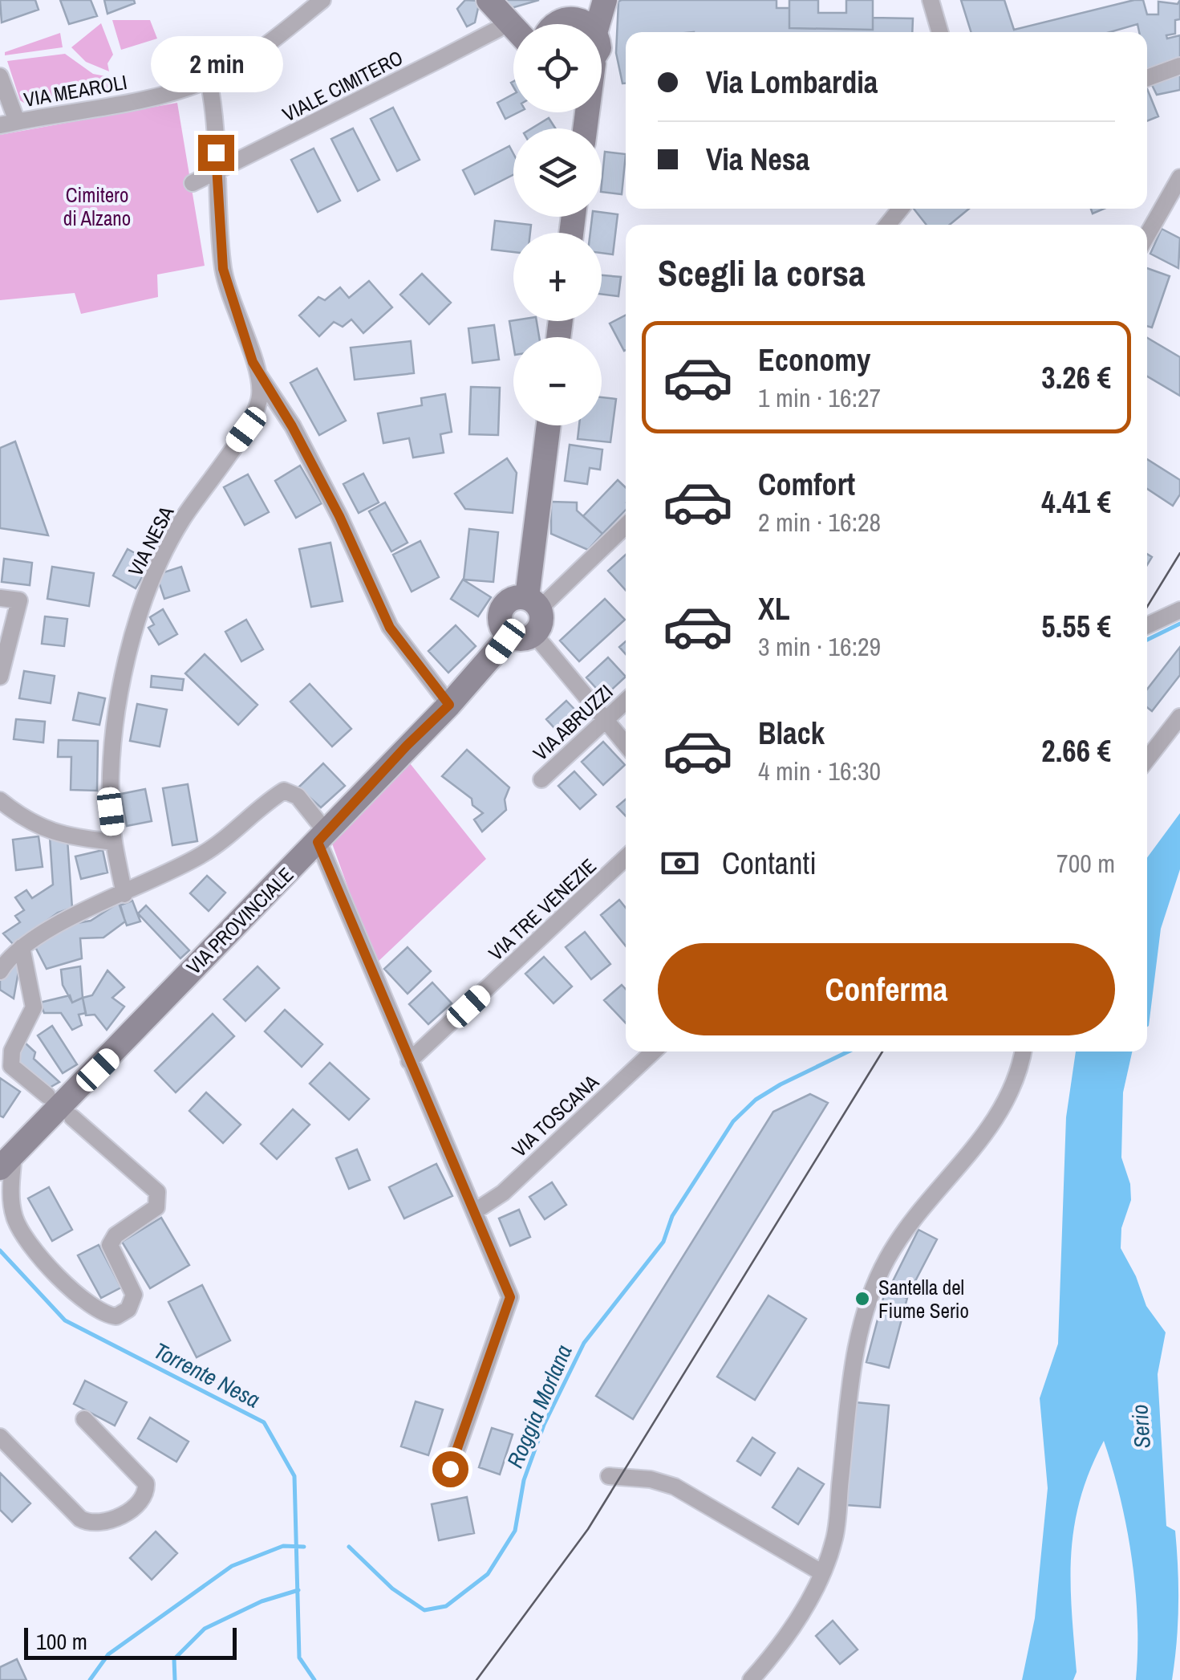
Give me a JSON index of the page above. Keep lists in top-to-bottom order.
{
  "streets": {
    "street": [
      "VIALE CIMITERO",
      "VIA MEAROLI",
      "VIA NESA",
      "VIA ABRUZZI",
      "VIA TRE VENEZIE",
      "VIA PROVINCIALE",
      "VIA TOSCANA"
    ]
  },
  "crossings": [
    ["VIALE CIMITERO", "VIA NESA"],
    ["VIA MEAROLI", "VIA NESA"]
  ],
  "water": ["Torrente Nesa", "Roggia Morlana", "Serio"],
  "parks": ["Cimitero di Alzano"],
  "places": ["Santella del Fiume Serio"],
  "scale_bar": "100 m",
  "page": {
    "map_buttons": ["+", "−"],
    "banner": ["Via Lombardia", "Via Nesa"],
    "bubble": "2 min",
    "heading": "Scegli la corsa",
    "list": [
      {
        "name": "Economy",
        "note": "1 min · 16:27",
        "value": "3.26 €"
      },
      {
        "name": "Comfort",
        "note": "2 min · 16:28",
        "value": "4.41 €"
      },
      {
        "name": "XL",
        "note": "3 min · 16:29",
        "value": "5.55 €"
      },
      {
        "name": "Black",
        "note": "4 min · 16:30",
        "value": "2.66 €"
      }
    ],
    "pay": ["Contanti", "700 m"],
    "buttons": "Conferma",
    "scale": "100 m"
  }
}
